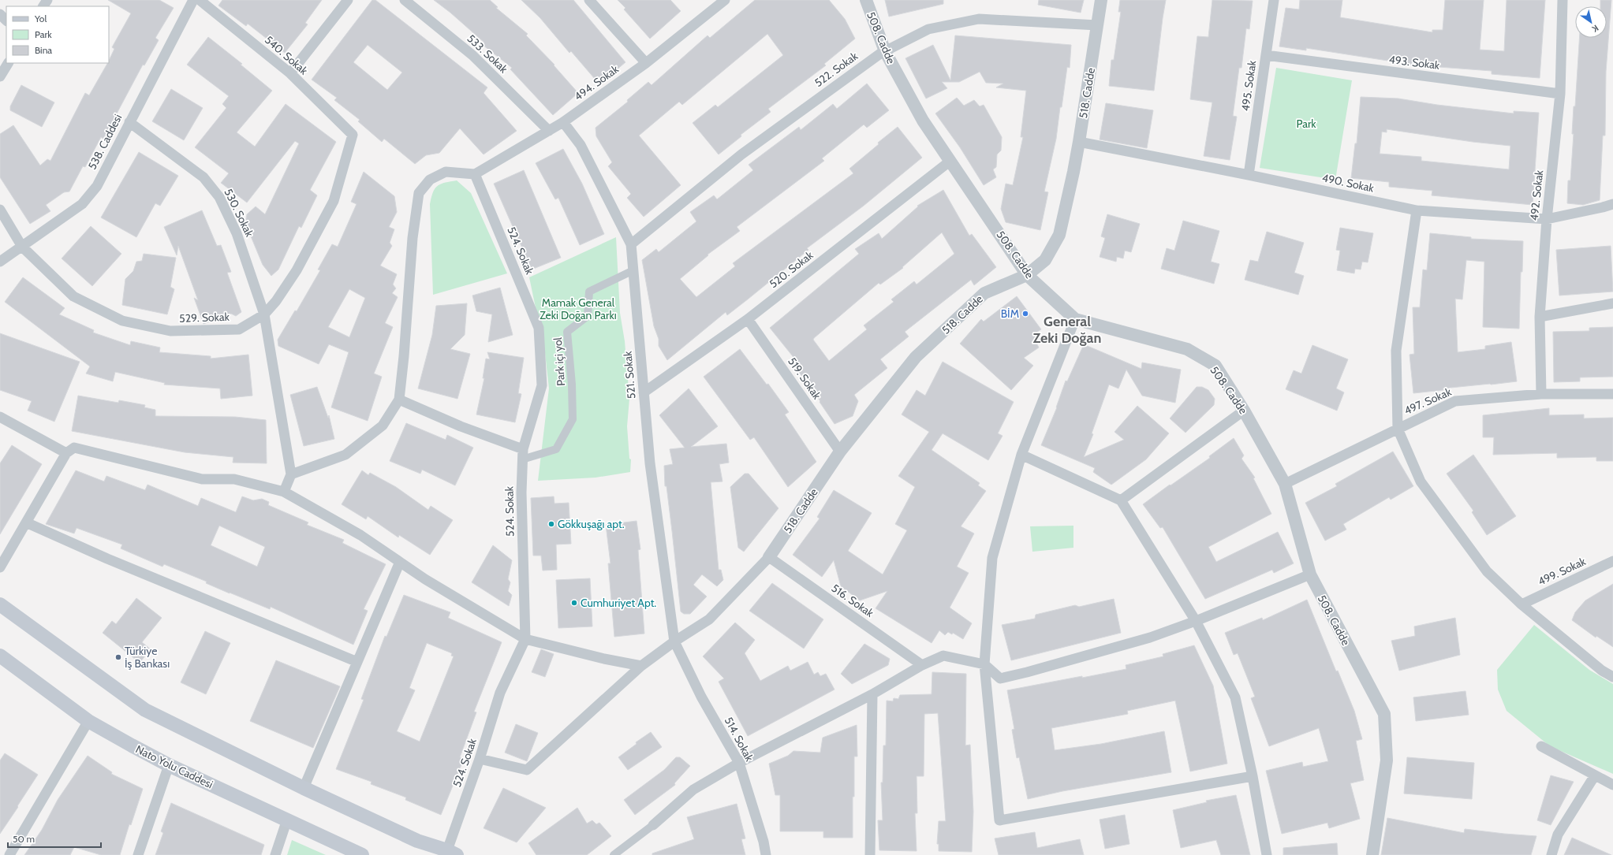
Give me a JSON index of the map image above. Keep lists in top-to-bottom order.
{
  "streets": {
    "main road": ["Nato Yolu Caddesi"],
    "street": [
      "508. Cadde",
      "533. Sokak",
      "540. Sokak",
      "493. Sokak",
      "522. Sokak",
      "494. Sokak",
      "495. Sokak",
      "518. Cadde",
      "538. Caddesi",
      "490. Sokak",
      "492. Sokak",
      "530. Sokak",
      "524. Sokak",
      "520. Sokak",
      "529. Sokak",
      "Park içi yol",
      "521. Sokak",
      "519. Sokak",
      "497. Sokak",
      "499. Sokak",
      "516. Sokak",
      "514. Sokak"
    ]
  },
  "crossings": [
    ["508. Cadde", "522. Sokak"],
    ["508. Cadde", "518. Cadde"],
    ["508. Cadde", "520. Sokak"],
    ["508. Cadde", "497. Sokak"],
    ["533. Sokak", "494. Sokak"],
    ["540. Sokak", "529. Sokak"],
    ["493. Sokak", "495. Sokak"],
    ["493. Sokak", "492. Sokak"],
    ["522. Sokak", "518. Cadde"],
    ["522. Sokak", "521. Sokak"],
    ["494. Sokak", "524. Sokak"],
    ["494. Sokak", "521. Sokak"],
    ["495. Sokak", "490. Sokak"],
    ["518. Cadde", "490. Sokak"],
    ["518. Cadde", "519. Sokak"],
    ["518. Cadde", "516. Sokak"],
    ["538. Caddesi", "530. Sokak"],
    ["538. Caddesi", "529. Sokak"],
    ["490. Sokak", "492. Sokak"],
    ["492. Sokak", "497. Sokak"],
    ["530. Sokak", "529. Sokak"],
    ["524. Sokak", "Park içi yol"],
    ["520. Sokak", "521. Sokak"],
    ["520. Sokak", "519. Sokak"],
    ["Park içi yol", "521. Sokak"],
    ["521. Sokak", "514. Sokak"]
  ],
  "districts": ["General Zeki Doğan"],
  "parks": ["Park", "Mamak General Zeki Doğan Parkı"],
  "places": [
    "BİM",
    "Gökkuşağı apt.",
    "Cumhuriyet Apt.",
    "Türkiye İş Bankası"
  ],
  "legend": ["Yol", "Park", "Bina"],
  "scale_bar": "50 m",
  "north": "bottom right"
}
